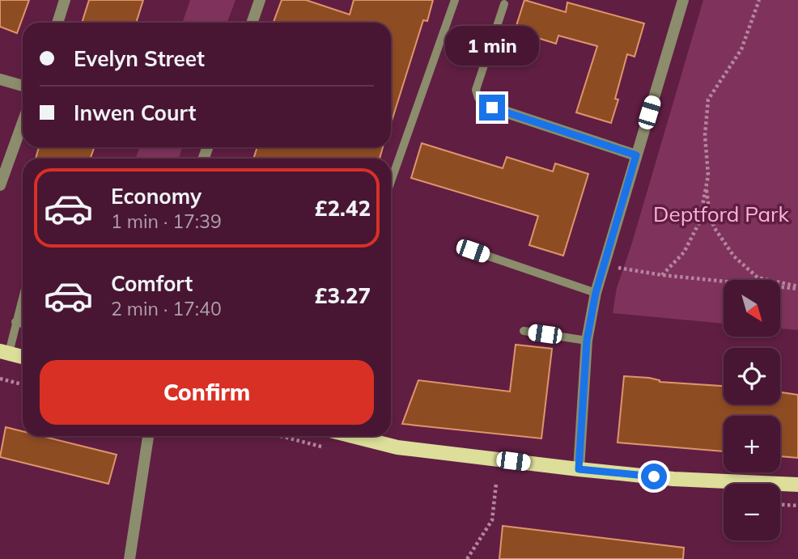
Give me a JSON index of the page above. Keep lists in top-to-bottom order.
{
  "parks": ["Deptford Park"],
  "north": "bottom right",
  "page": {
    "banner": ["Evelyn Street", "Inwen Court"],
    "bubble": "1 min",
    "list": [
      {
        "name": "Economy",
        "note": "1 min · 17:39",
        "value": "£2.42"
      },
      {
        "name": "Comfort",
        "note": "2 min · 17:40",
        "value": "£3.27"
      }
    ],
    "map_buttons": ["+", "−"],
    "buttons": "Confirm"
  }
}
